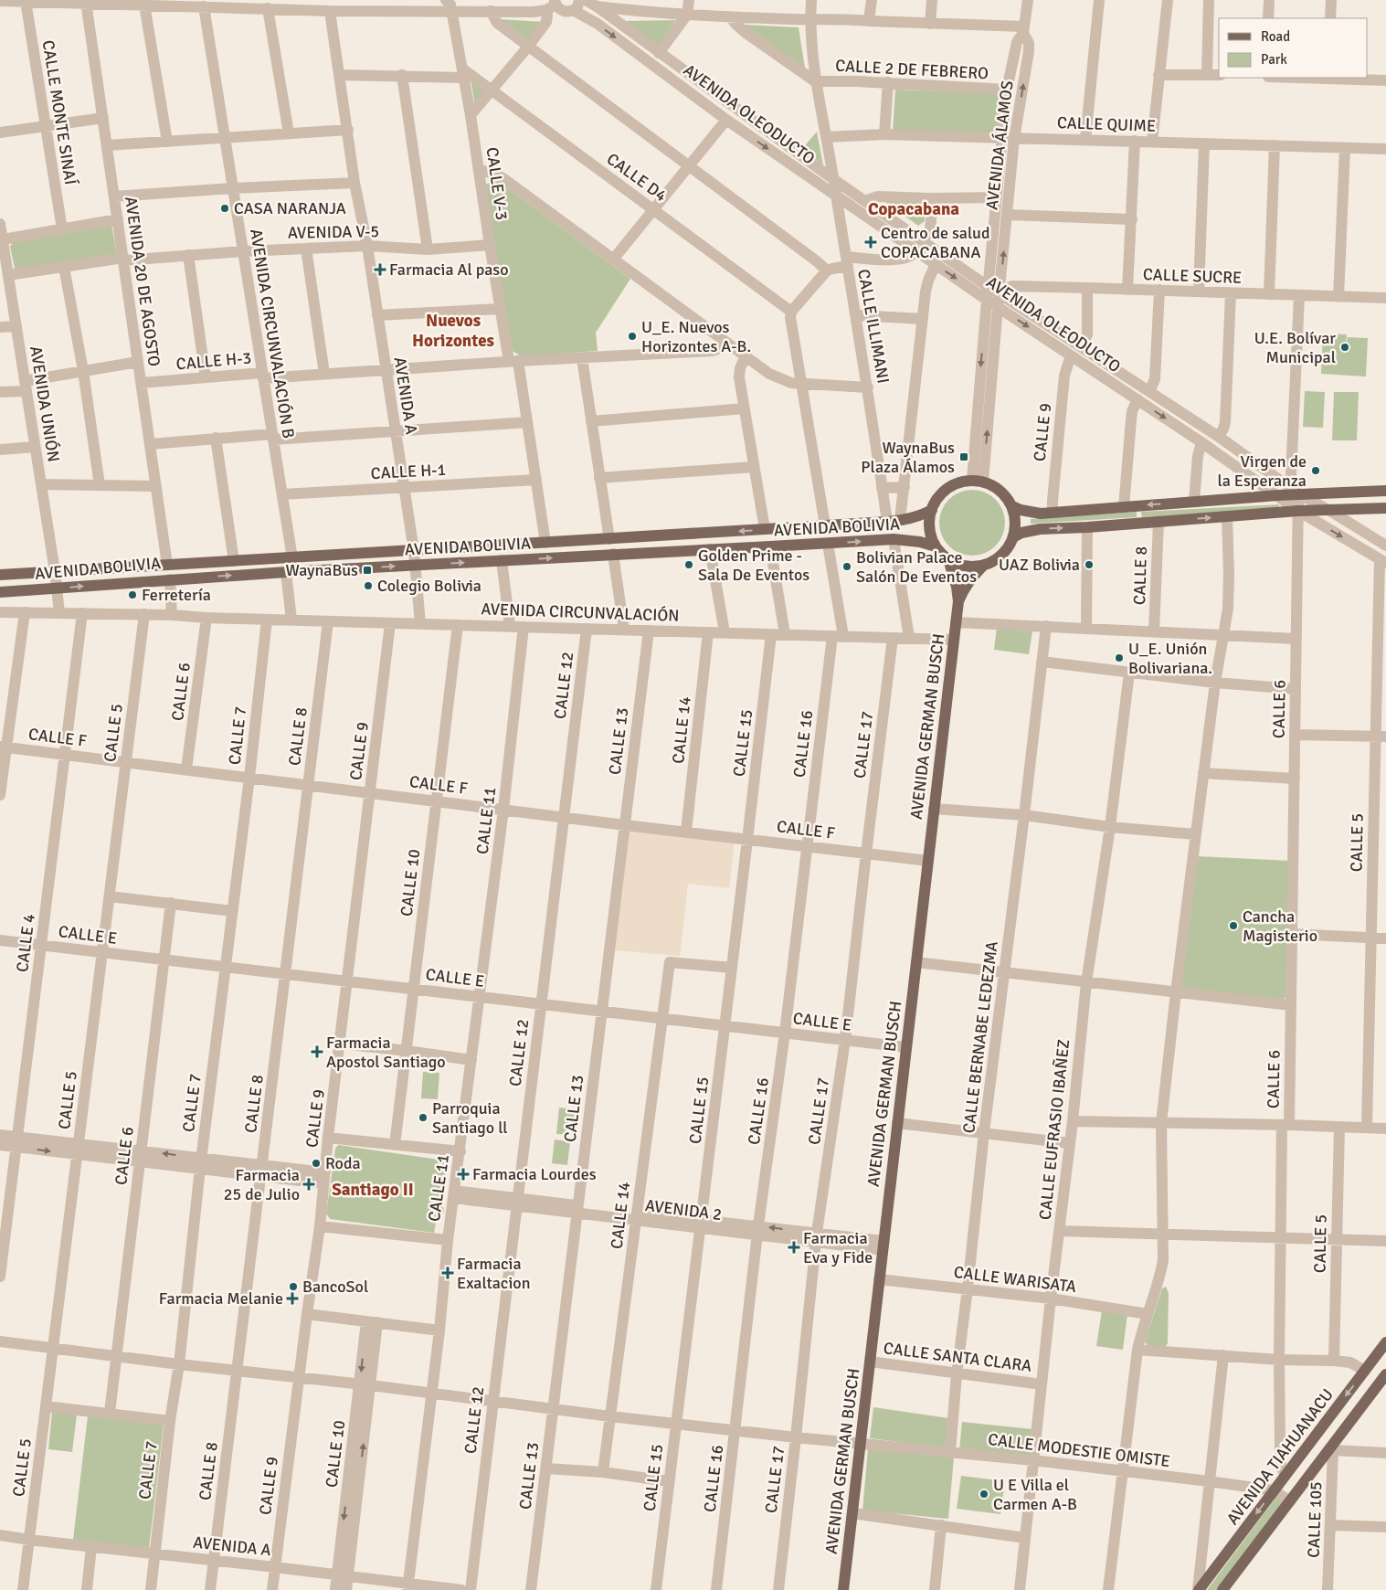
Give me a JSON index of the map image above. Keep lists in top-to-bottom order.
{
  "streets": {
    "main road": ["AVENIDA BOLIVIA", "AVENIDA GERMAN BUSCH", "AVENIDA TIAHUANACU"],
    "street": [
      "CALLE 2 DE FEBRERO",
      "CALLE MONTE SINAÍ",
      "AVENIDA OLEODUCTO",
      "CALLE QUIME",
      "AVENIDA ÁLAMOS",
      "CALLE D4",
      "CALLE V-3",
      "AVENIDA V-5",
      "CALLE SUCRE",
      "AVENIDA 20 DE AGOSTO",
      "CALLE ILLIMANI",
      "AVENIDA CIRCUNVALACIÓN B",
      "CALLE H-3",
      "AVENIDA A",
      "AVENIDA UNIÓN",
      "CALLE 9",
      "CALLE H-1",
      "CALLE 8",
      "AVENIDA CIRCUNVALACIÓN",
      "CALLE 12",
      "CALLE 6",
      "CALLE 14",
      "CALLE 5",
      "CALLE 7",
      "CALLE F",
      "CALLE 13",
      "CALLE 15",
      "CALLE 16",
      "CALLE 17",
      "CALLE 11",
      "CALLE 10",
      "CALLE E",
      "CALLE 4",
      "CALLE BERNABE LEDEZMA",
      "CALLE EUFRASIO IBAÑEZ",
      "AVENIDA 2",
      "CALLE WARISATA",
      "CALLE SANTA CLARA",
      "CALLE MODESTIE OMISTE",
      "CALLE 105"
    ]
  },
  "crossings": [
    ["CALLE 2 DE FEBRERO", "AVENIDA ÁLAMOS"],
    ["CALLE 2 DE FEBRERO", "CALLE ILLIMANI"],
    ["AVENIDA OLEODUCTO", "AVENIDA ÁLAMOS"],
    ["AVENIDA OLEODUCTO", "CALLE SUCRE"],
    ["AVENIDA OLEODUCTO", "CALLE ILLIMANI"],
    ["AVENIDA OLEODUCTO", "CALLE 9"],
    ["AVENIDA OLEODUCTO", "CALLE 6"],
    ["AVENIDA OLEODUCTO", "CALLE 5"],
    ["CALLE QUIME", "AVENIDA ÁLAMOS"],
    ["CALLE QUIME", "CALLE ILLIMANI"],
    ["AVENIDA ÁLAMOS", "CALLE SUCRE"],
    ["AVENIDA ÁLAMOS", "AVENIDA BOLIVIA"],
    ["AVENIDA ÁLAMOS", "AVENIDA GERMAN BUSCH"],
    ["CALLE D4", "CALLE V-3"],
    ["CALLE V-3", "AVENIDA V-5"],
    ["CALLE V-3", "CALLE H-3"],
    ["CALLE V-3", "CALLE H-1"],
    ["CALLE V-3", "AVENIDA BOLIVIA"],
    ["AVENIDA V-5", "AVENIDA 20 DE AGOSTO"],
    ["AVENIDA V-5", "AVENIDA CIRCUNVALACIÓN B"],
    ["AVENIDA V-5", "AVENIDA A"],
    ["AVENIDA V-5", "AVENIDA UNIÓN"],
    ["CALLE SUCRE", "CALLE 6"],
    ["AVENIDA 20 DE AGOSTO", "CALLE H-3"],
    ["AVENIDA 20 DE AGOSTO", "AVENIDA BOLIVIA"],
    ["CALLE ILLIMANI", "AVENIDA BOLIVIA"],
    ["AVENIDA CIRCUNVALACIÓN B", "CALLE H-3"],
    ["AVENIDA CIRCUNVALACIÓN B", "CALLE H-1"],
    ["AVENIDA CIRCUNVALACIÓN B", "AVENIDA BOLIVIA"],
    ["CALLE H-3", "AVENIDA A"],
    ["AVENIDA A", "CALLE 9"],
    ["AVENIDA A", "CALLE H-1"],
    ["AVENIDA A", "AVENIDA BOLIVIA"],
    ["AVENIDA A", "CALLE 8"],
    ["AVENIDA A", "AVENIDA CIRCUNVALACIÓN"],
    ["AVENIDA A", "CALLE 5"],
    ["AVENIDA A", "CALLE 7"],
    ["AVENIDA A", "CALLE 11"],
    ["AVENIDA A", "CALLE 10"],
    ["AVENIDA UNIÓN", "AVENIDA BOLIVIA"],
    ["AVENIDA UNIÓN", "AVENIDA CIRCUNVALACIÓN"],
    ["CALLE 9", "AVENIDA CIRCUNVALACIÓN"],
    ["CALLE 9", "CALLE F"],
    ["CALLE 9", "CALLE E"],
    ["CALLE 9", "CALLE MODESTIE OMISTE"],
    ["AVENIDA BOLIVIA", "AVENIDA GERMAN BUSCH"],
    ["AVENIDA BOLIVIA", "CALLE 16"],
    ["CALLE 8", "AVENIDA CIRCUNVALACIÓN"],
    ["CALLE 8", "CALLE F"],
    ["CALLE 8", "CALLE E"],
    ["CALLE 8", "CALLE MODESTIE OMISTE"],
    ["AVENIDA CIRCUNVALACIÓN", "CALLE 12"],
    ["AVENIDA CIRCUNVALACIÓN", "CALLE 6"],
    ["AVENIDA CIRCUNVALACIÓN", "AVENIDA GERMAN BUSCH"],
    ["AVENIDA CIRCUNVALACIÓN", "CALLE 14"],
    ["AVENIDA CIRCUNVALACIÓN", "CALLE 5"],
    ["AVENIDA CIRCUNVALACIÓN", "CALLE 7"],
    ["AVENIDA CIRCUNVALACIÓN", "CALLE 13"],
    ["AVENIDA CIRCUNVALACIÓN", "CALLE 15"],
    ["AVENIDA CIRCUNVALACIÓN", "CALLE 16"],
    ["AVENIDA CIRCUNVALACIÓN", "CALLE 17"],
    ["AVENIDA CIRCUNVALACIÓN", "CALLE 11"],
    ["AVENIDA CIRCUNVALACIÓN", "CALLE 10"],
    ["AVENIDA CIRCUNVALACIÓN", "CALLE 4"],
    ["CALLE 12", "CALLE F"],
    ["CALLE 12", "CALLE E"],
    ["CALLE 12", "AVENIDA 2"],
    ["CALLE 12", "CALLE MODESTIE OMISTE"],
    ["CALLE 6", "CALLE F"],
    ["CALLE 6", "CALLE E"],
    ["CALLE 6", "CALLE MODESTIE OMISTE"],
    ["CALLE 6", "AVENIDA TIAHUANACU"],
    ["AVENIDA GERMAN BUSCH", "CALLE F"],
    ["AVENIDA GERMAN BUSCH", "CALLE E"],
    ["AVENIDA GERMAN BUSCH", "AVENIDA 2"],
    ["AVENIDA GERMAN BUSCH", "CALLE WARISATA"],
    ["AVENIDA GERMAN BUSCH", "CALLE SANTA CLARA"],
    ["AVENIDA GERMAN BUSCH", "CALLE MODESTIE OMISTE"],
    ["CALLE 14", "CALLE F"],
    ["CALLE 14", "CALLE 15"],
    ["CALLE 14", "CALLE E"],
    ["CALLE 14", "AVENIDA 2"],
    ["CALLE 14", "CALLE MODESTIE OMISTE"],
    ["CALLE 5", "CALLE F"],
    ["CALLE 5", "CALLE E"],
    ["CALLE 5", "CALLE MODESTIE OMISTE"],
    ["CALLE 7", "CALLE F"],
    ["CALLE 7", "CALLE E"],
    ["CALLE 7", "CALLE MODESTIE OMISTE"],
    ["CALLE F", "CALLE 13"],
    ["CALLE F", "CALLE 15"],
    ["CALLE F", "CALLE 16"],
    ["CALLE F", "CALLE 17"],
    ["CALLE F", "CALLE 11"],
    ["CALLE F", "CALLE 10"],
    ["CALLE F", "CALLE 4"],
    ["CALLE 13", "CALLE E"],
    ["CALLE 13", "AVENIDA 2"],
    ["CALLE 13", "CALLE MODESTIE OMISTE"],
    ["CALLE 15", "CALLE E"],
    ["CALLE 15", "AVENIDA 2"],
    ["CALLE 15", "CALLE MODESTIE OMISTE"],
    ["CALLE 16", "CALLE E"],
    ["CALLE 16", "AVENIDA 2"],
    ["CALLE 16", "CALLE MODESTIE OMISTE"],
    ["CALLE 17", "CALLE E"],
    ["CALLE 17", "AVENIDA 2"],
    ["CALLE 17", "CALLE MODESTIE OMISTE"],
    ["CALLE 11", "CALLE E"],
    ["CALLE 11", "AVENIDA 2"],
    ["CALLE 11", "CALLE MODESTIE OMISTE"],
    ["CALLE 10", "CALLE E"],
    ["CALLE 10", "CALLE MODESTIE OMISTE"],
    ["CALLE E", "CALLE 4"],
    ["CALLE BERNABE LEDEZMA", "CALLE WARISATA"],
    ["CALLE BERNABE LEDEZMA", "CALLE SANTA CLARA"],
    ["CALLE BERNABE LEDEZMA", "CALLE MODESTIE OMISTE"],
    ["CALLE EUFRASIO IBAÑEZ", "CALLE WARISATA"],
    ["CALLE EUFRASIO IBAÑEZ", "CALLE SANTA CLARA"],
    ["CALLE EUFRASIO IBAÑEZ", "CALLE MODESTIE OMISTE"],
    ["CALLE MODESTIE OMISTE", "AVENIDA TIAHUANACU"]
  ],
  "districts": ["Copacabana", "Nuevos Horizontes", "Santiago II"],
  "places": {
    "other": [
      "CASA NARANJA",
      "U_E. Nuevos Horizontes A-B.",
      "U.E. Bolívar Municipal",
      "Virgen de la Esperanza",
      "Golden Prime - Sala De Eventos",
      "UAZ Bolivia",
      "Bolivian Palace Salón De Eventos",
      "Colegio Bolivia",
      "Ferretería",
      "U_E. Unión Bolivariana.",
      "Cancha Magisterio",
      "Parroquia Santiago ll",
      "Roda",
      "BancoSol",
      "U E Villa el Carmen A-B"
    ],
    "health": [
      "Centro de salud COPACABANA",
      "Farmacia Al paso",
      "Farmacia Apostol Santiago",
      "Farmacia Lourdes",
      "Farmacia 25 de Julio",
      "Farmacia Eva y Fide",
      "Farmacia Exaltacion",
      "Farmacia Melanie"
    ],
    "transit": ["WaynaBus Plaza Álamos", "WaynaBus"]
  },
  "legend": ["Road", "Park"]
}
